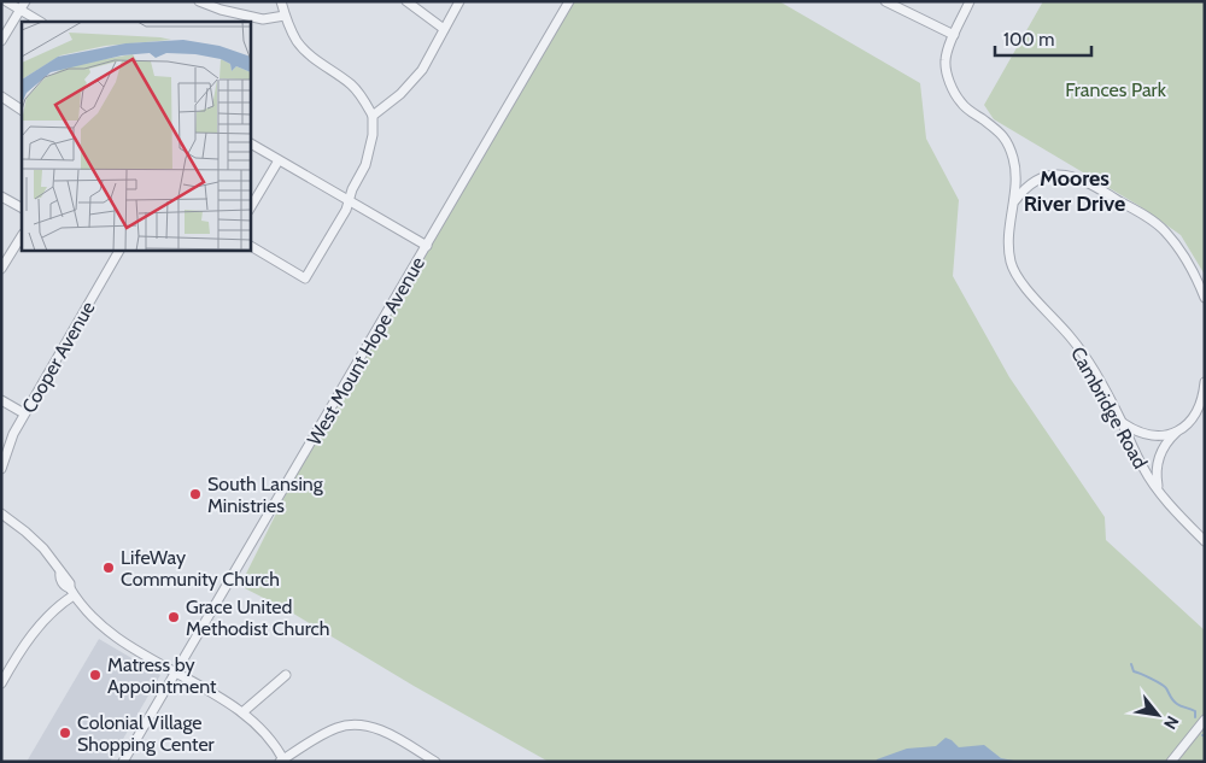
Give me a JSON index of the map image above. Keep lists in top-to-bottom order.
{
  "streets": {
    "street": ["West Mount Hope Avenue", "Cooper Avenue", "Cambridge Road"]
  },
  "districts": ["Moores River Drive"],
  "parks": ["Frances Park"],
  "places": [
    "South Lansing Ministries",
    "LifeWay Community Church",
    "Grace United Methodist Church",
    "Matress by Appointment",
    "Colonial Village Shopping Center"
  ],
  "scale_bar": "100 m",
  "north": "bottom right"
}
